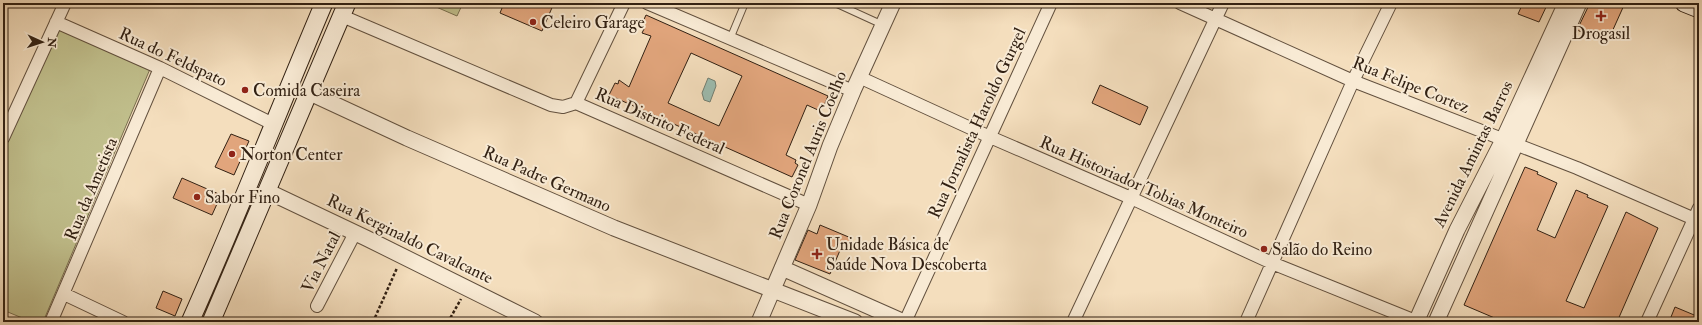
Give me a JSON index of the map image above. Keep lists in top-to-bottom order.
{
  "streets": {
    "street": [
      "Rua do Feldspato",
      "Rua Felipe Cortez",
      "Rua Distrito Federal",
      "Rua Jornalista Haroldo Gurgel",
      "Avenida Amintas Barros",
      "Rua Coronel Auris Coelho",
      "Rua Padre Germano",
      "Rua Historiador Tobias Monteiro",
      "Rua da Ametista",
      "Rua Kerginaldo Cavalcante",
      "Via Natal"
    ]
  },
  "crossings": [
    ["Rua do Feldspato", "Rua da Ametista"],
    ["Rua Felipe Cortez", "Avenida Amintas Barros"],
    ["Rua Distrito Federal", "Rua Coronel Auris Coelho"],
    ["Rua Jornalista Haroldo Gurgel", "Rua Historiador Tobias Monteiro"],
    ["Avenida Amintas Barros", "Rua Historiador Tobias Monteiro"],
    ["Rua Coronel Auris Coelho", "Rua Padre Germano"],
    ["Rua Coronel Auris Coelho", "Rua Historiador Tobias Monteiro"],
    ["Rua Kerginaldo Cavalcante", "Via Natal"]
  ],
  "places": {
    "health": ["Drogasil", "Unidade Básica de Saúde Nova Descoberta"],
    "other": [
      "Celeiro Garage",
      "Comida Caseira",
      "Norton Center",
      "Sabor Fino",
      "Salão do Reino"
    ]
  },
  "north": "right"
}
